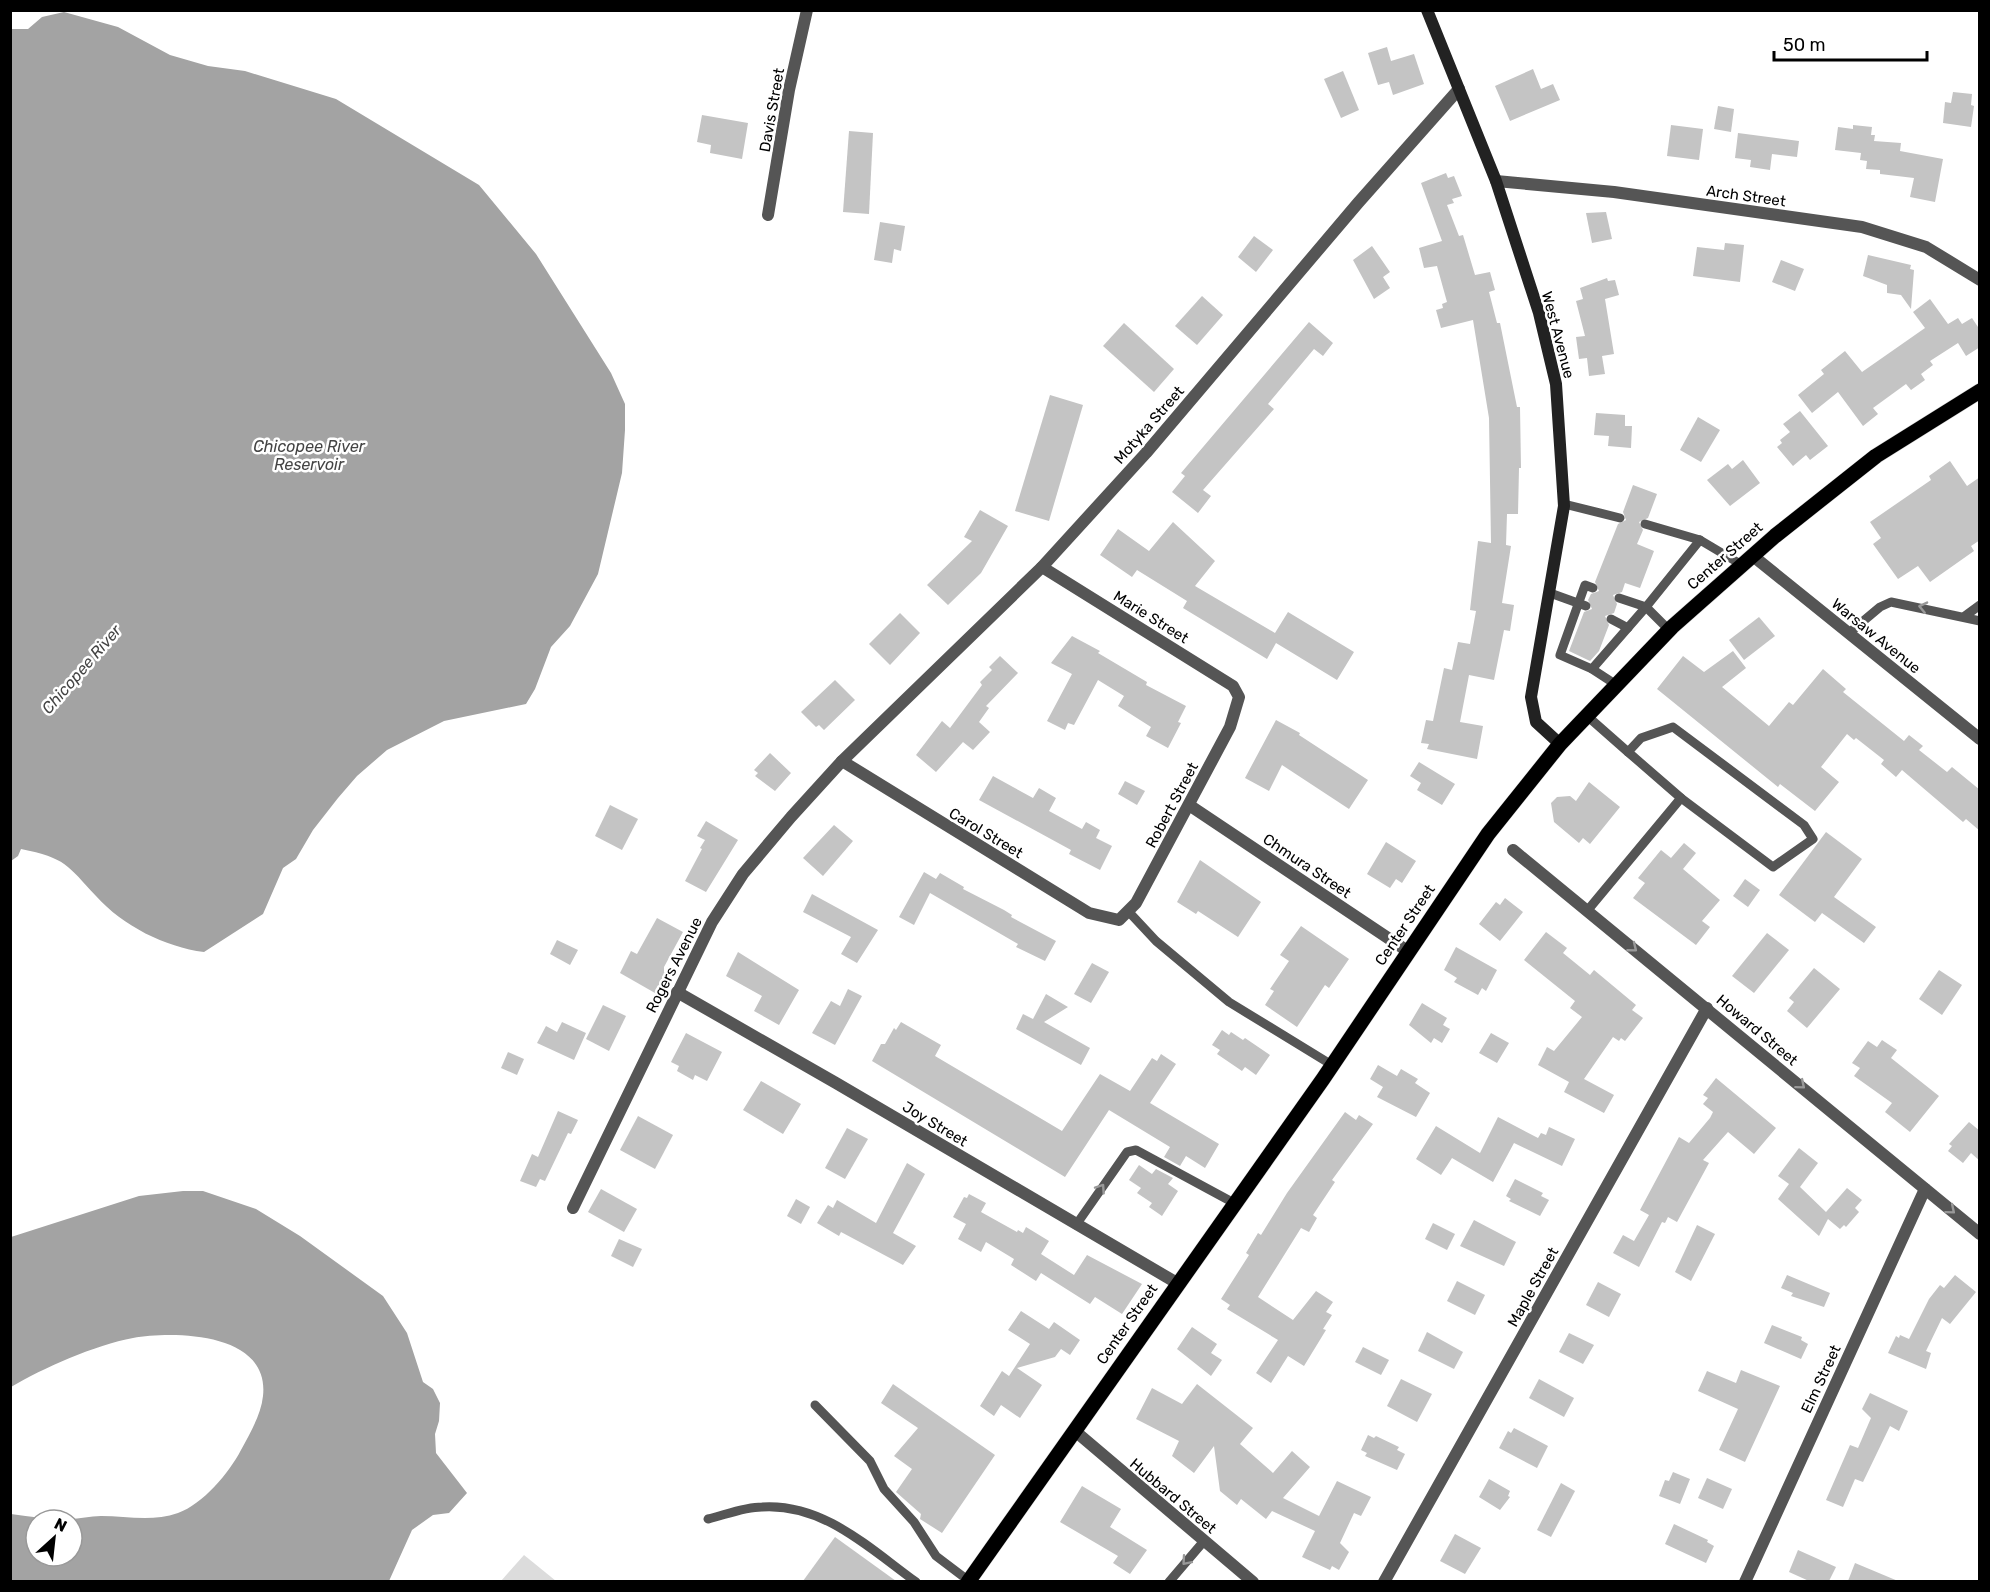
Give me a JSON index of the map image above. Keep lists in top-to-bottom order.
{
  "streets": {
    "main road": ["West Avenue", "Center Street"],
    "street": [
      "Davis Street",
      "Arch Street",
      "Motyka Street",
      "Marie Street",
      "Warsaw Avenue",
      "Robert Street",
      "Carol Street",
      "Chmura Street",
      "Rogers Avenue",
      "Howard Street",
      "Joy Street",
      "Maple Street",
      "Elm Street",
      "Hubbard Street"
    ]
  },
  "crossings": [
    ["Arch Street", "West Avenue"],
    ["West Avenue", "Motyka Street"],
    ["West Avenue", "Center Street"],
    ["Motyka Street", "Marie Street"],
    ["Motyka Street", "Carol Street"],
    ["Motyka Street", "Rogers Avenue"],
    ["Center Street", "Warsaw Avenue"],
    ["Center Street", "Chmura Street"],
    ["Center Street", "Joy Street"],
    ["Center Street", "Hubbard Street"],
    ["Marie Street", "Robert Street"],
    ["Robert Street", "Carol Street"],
    ["Robert Street", "Chmura Street"],
    ["Carol Street", "Rogers Avenue"],
    ["Rogers Avenue", "Joy Street"],
    ["Howard Street", "Maple Street"],
    ["Howard Street", "Elm Street"]
  ],
  "one_way": ["Howard Street"],
  "water": ["Chicopee River Reservoir", "Chicopee River"],
  "scale_bar": "50 m",
  "north": "top right"
}
